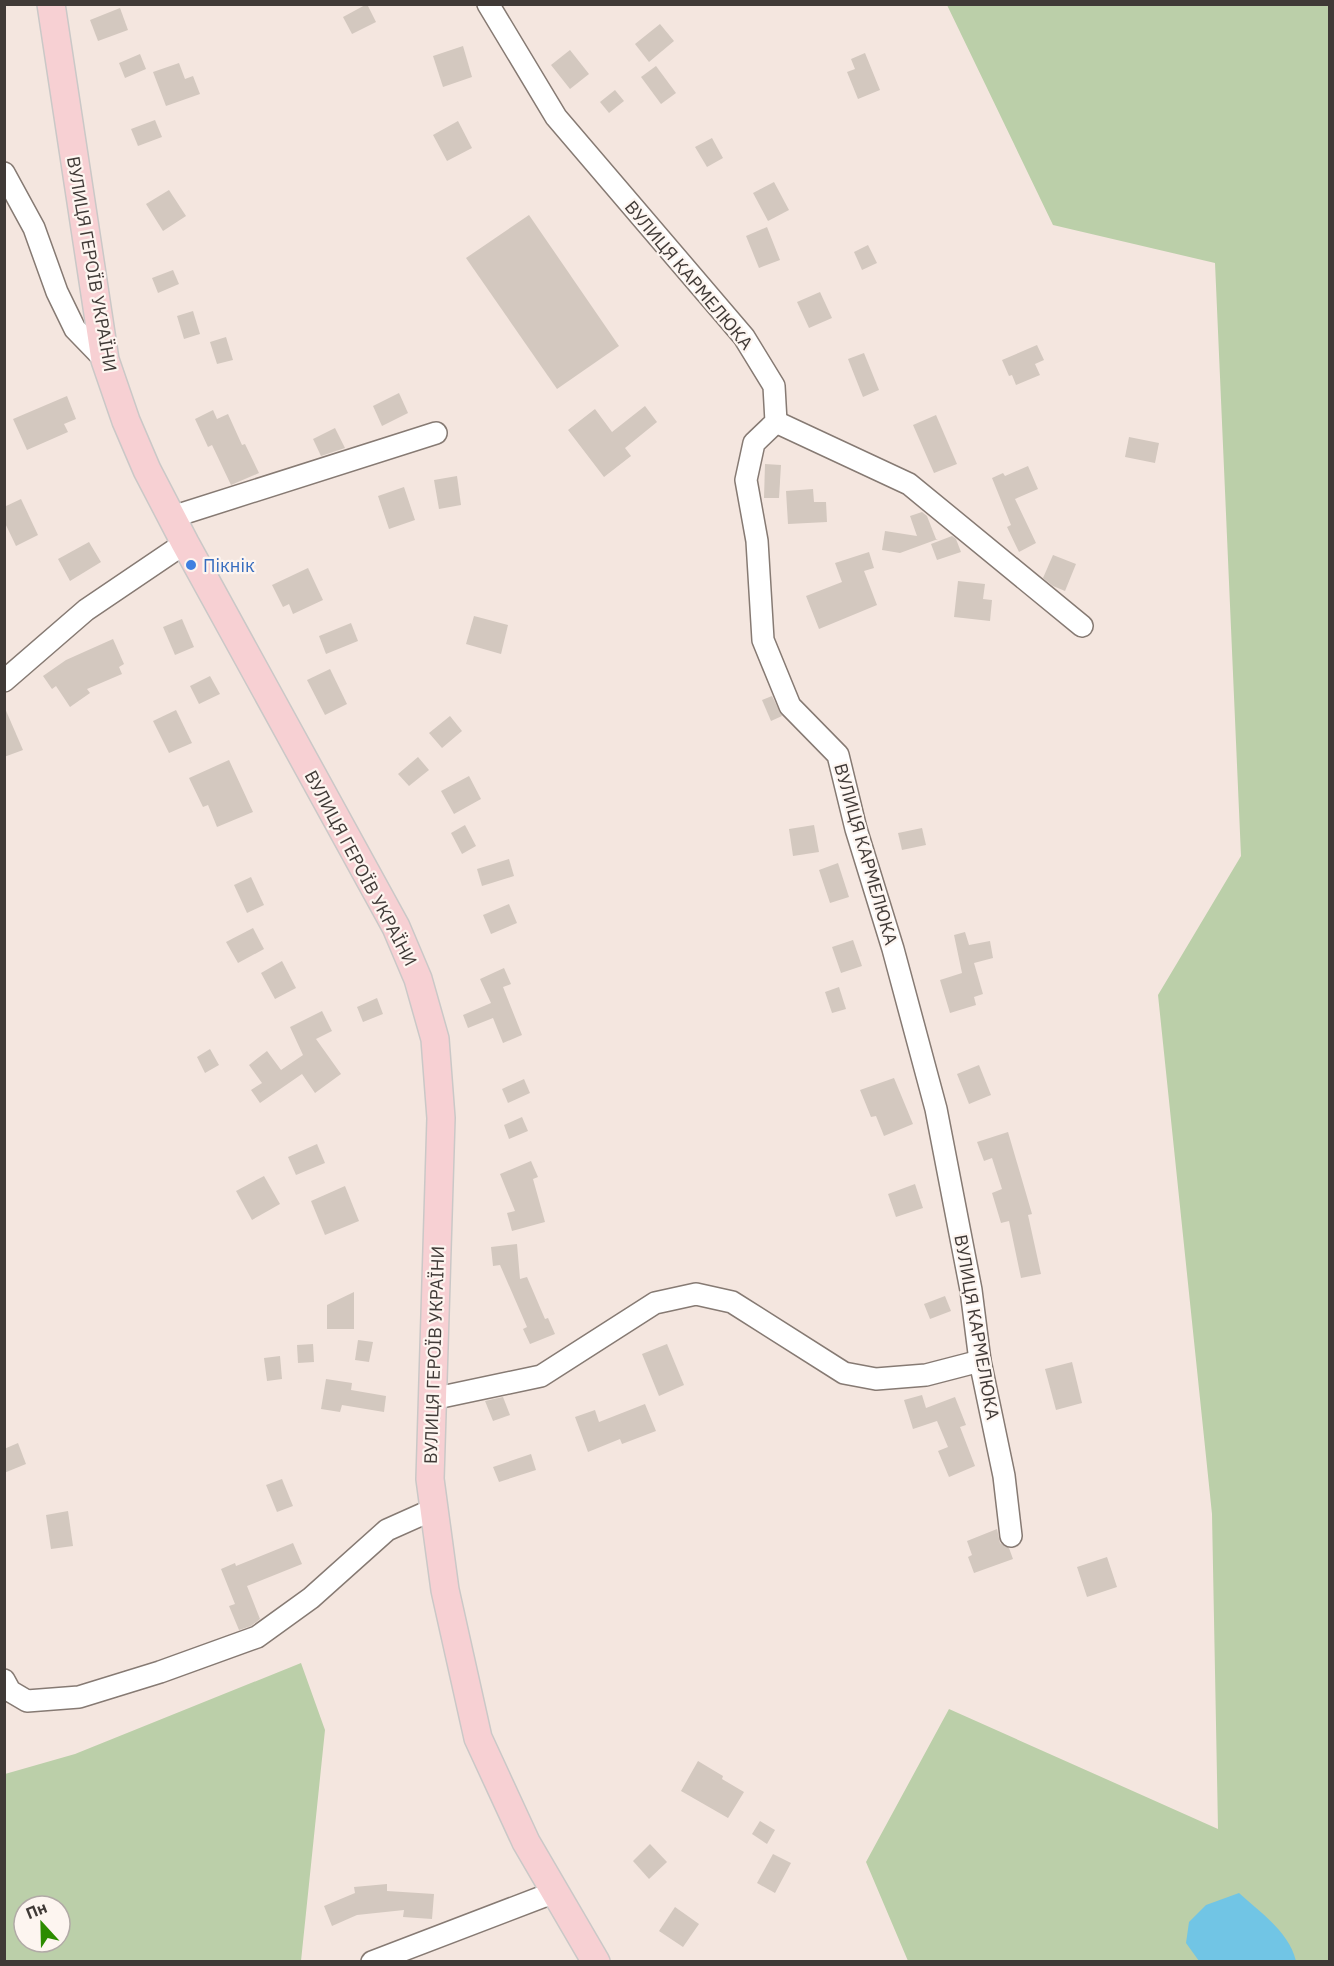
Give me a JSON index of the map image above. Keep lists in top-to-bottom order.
{
  "streets": {
    "main road": ["ВУЛИЦЯ ГЕРОЇВ УКРАЇНИ"],
    "street": ["ВУЛИЦЯ КАРМЕЛЮКА"]
  },
  "places": ["Пікнік"],
  "north": "top"
}
